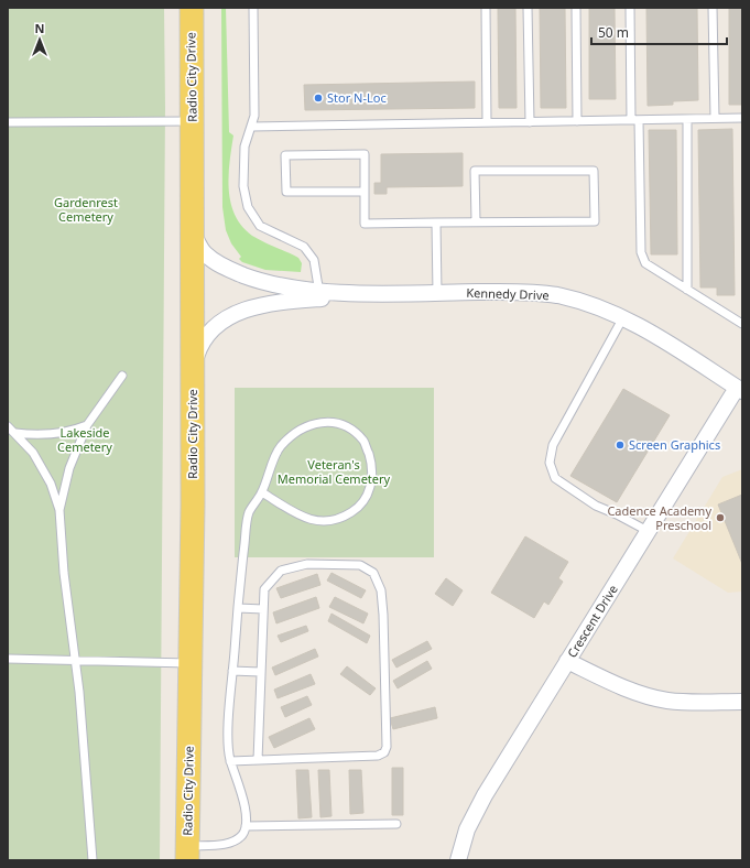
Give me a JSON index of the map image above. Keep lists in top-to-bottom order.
{
  "streets": {
    "main road": ["Radio City Drive"],
    "street": ["Kennedy Drive", "Crescent Drive"]
  },
  "crossings": [
    ["Radio City Drive", "Kennedy Drive"],
    ["Kennedy Drive", "Crescent Drive"]
  ],
  "parks": ["Gardenrest Cemetery", "Lakeside Cemetery", "Veteran's Memorial Cemetery"],
  "places": ["Stor N-Loc", "Screen Graphics", "Cadence Academy Preschool"],
  "scale_bar": "50 m",
  "north": "top"
}
